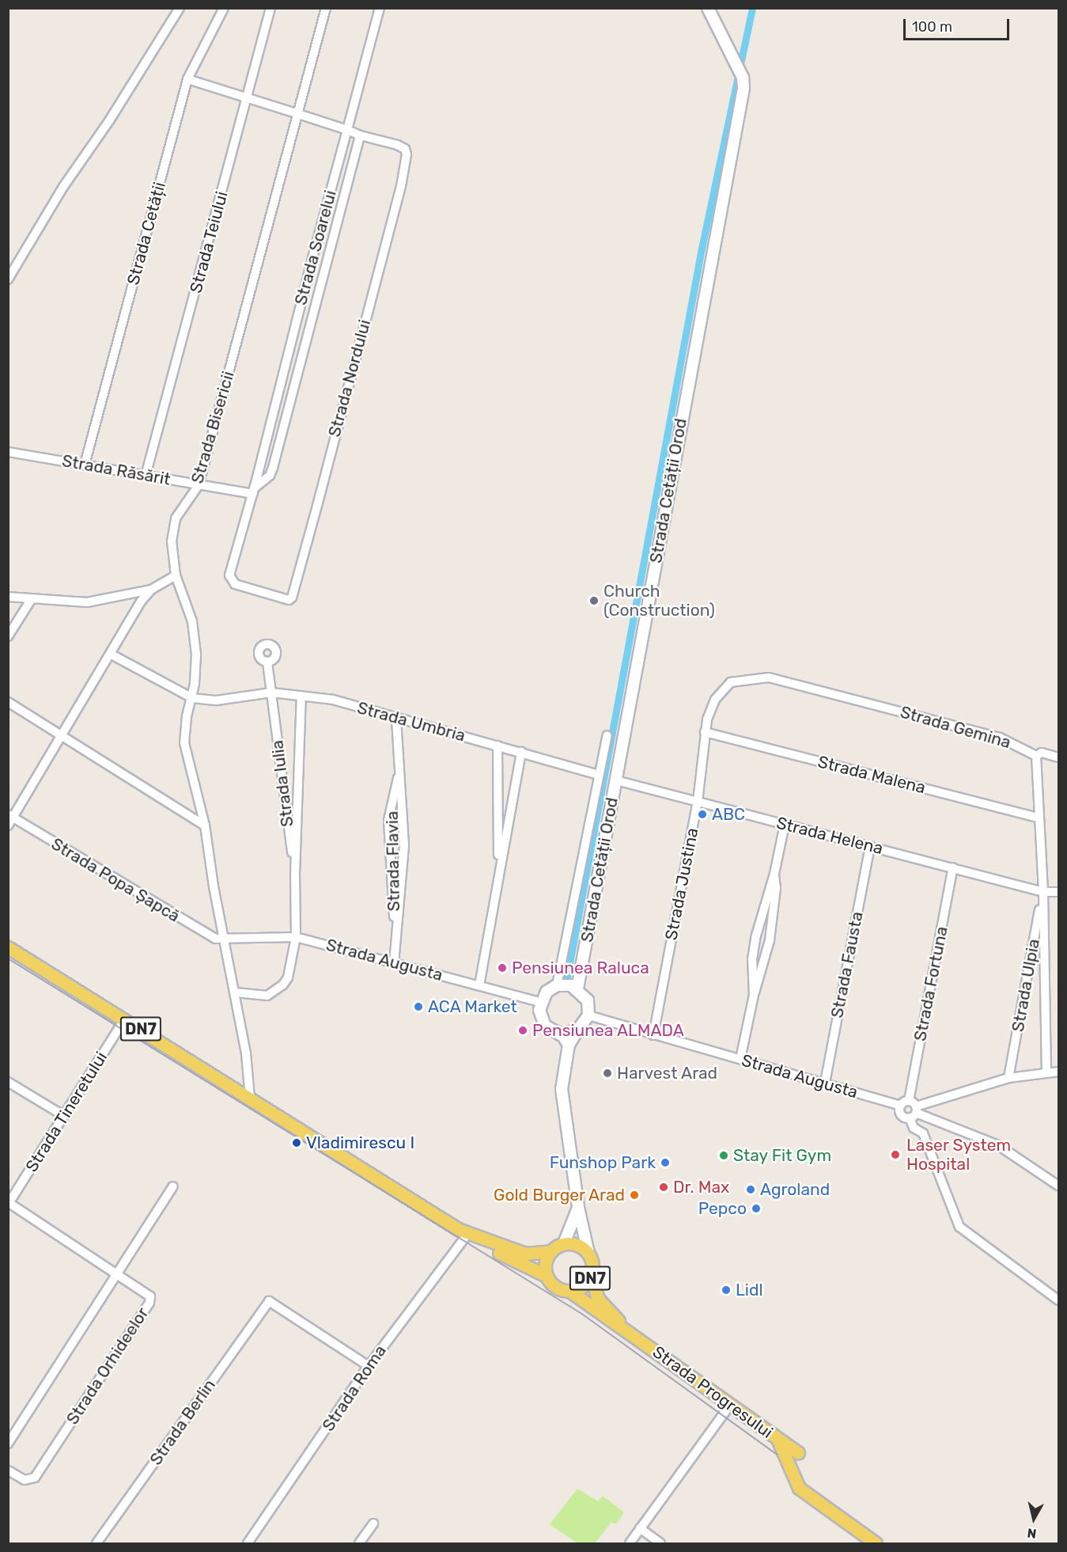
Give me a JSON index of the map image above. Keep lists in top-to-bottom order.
{
  "streets": {
    "main road": ["DN7", "Strada Progresului"],
    "street": [
      "Strada Cetății",
      "Strada Teiului",
      "Strada Soarelui",
      "Strada Nordului",
      "Strada Bisericii",
      "Strada Răsărit",
      "Strada Cetății Orod",
      "Strada Umbria",
      "Strada Gemina",
      "Strada Malena",
      "Strada Iulia",
      "Strada Helena",
      "Strada Flavia",
      "Strada Popa Șapcă",
      "Strada Justina",
      "Strada Augusta",
      "Strada Fausta",
      "Strada Fortuna",
      "Strada Ulpia",
      "Strada Tineretului",
      "Strada Orhideelor",
      "Strada Roma",
      "Strada Berlin"
    ]
  },
  "crossings": [
    ["Strada Cetății", "Strada Nordului"],
    ["Strada Cetății", "Strada Răsărit"],
    ["Strada Teiului", "Strada Nordului"],
    ["Strada Teiului", "Strada Răsărit"],
    ["Strada Soarelui", "Strada Nordului"],
    ["Strada Soarelui", "Strada Răsărit"],
    ["Strada Nordului", "Strada Bisericii"],
    ["Strada Bisericii", "Strada Răsărit"],
    ["Strada Bisericii", "Strada Umbria"],
    ["Strada Bisericii", "Strada Iulia"],
    ["Strada Bisericii", "Strada Popa Șapcă"],
    ["Strada Bisericii", "Strada Augusta"],
    ["Strada Bisericii", "DN7"],
    ["Strada Cetății Orod", "Strada Helena"],
    ["Strada Cetății Orod", "Strada Augusta"],
    ["Strada Umbria", "Strada Iulia"],
    ["Strada Umbria", "Strada Flavia"],
    ["Strada Gemina", "Strada Malena"],
    ["Strada Gemina", "Strada Justina"],
    ["Strada Malena", "Strada Justina"],
    ["Strada Iulia", "Strada Augusta"],
    ["Strada Helena", "Strada Justina"],
    ["Strada Helena", "Strada Fausta"],
    ["Strada Helena", "Strada Fortuna"],
    ["Strada Helena", "Strada Ulpia"],
    ["Strada Flavia", "Strada Augusta"],
    ["Strada Popa Șapcă", "Strada Augusta"],
    ["Strada Justina", "Strada Augusta"],
    ["Strada Augusta", "Strada Fausta"],
    ["DN7", "Strada Tineretului"],
    ["DN7", "Strada Roma"],
    ["DN7", "Strada Progresului"],
    ["Strada Tineretului", "Strada Orhideelor"],
    ["Strada Roma", "Strada Berlin"]
  ],
  "places": [
    "Church (Construction)",
    "ABC",
    "Pensiunea Raluca",
    "ACA Market",
    "Pensiunea ALMADA",
    "Harvest Arad",
    "Vladimirescu I",
    "Laser System Hospital",
    "Stay Fit Gym",
    "Funshop Park",
    "Dr. Max",
    "Agroland",
    "Gold Burger Arad",
    "Pepco",
    "Lidl"
  ],
  "scale_bar": "100 m",
  "north": "bottom"
}
